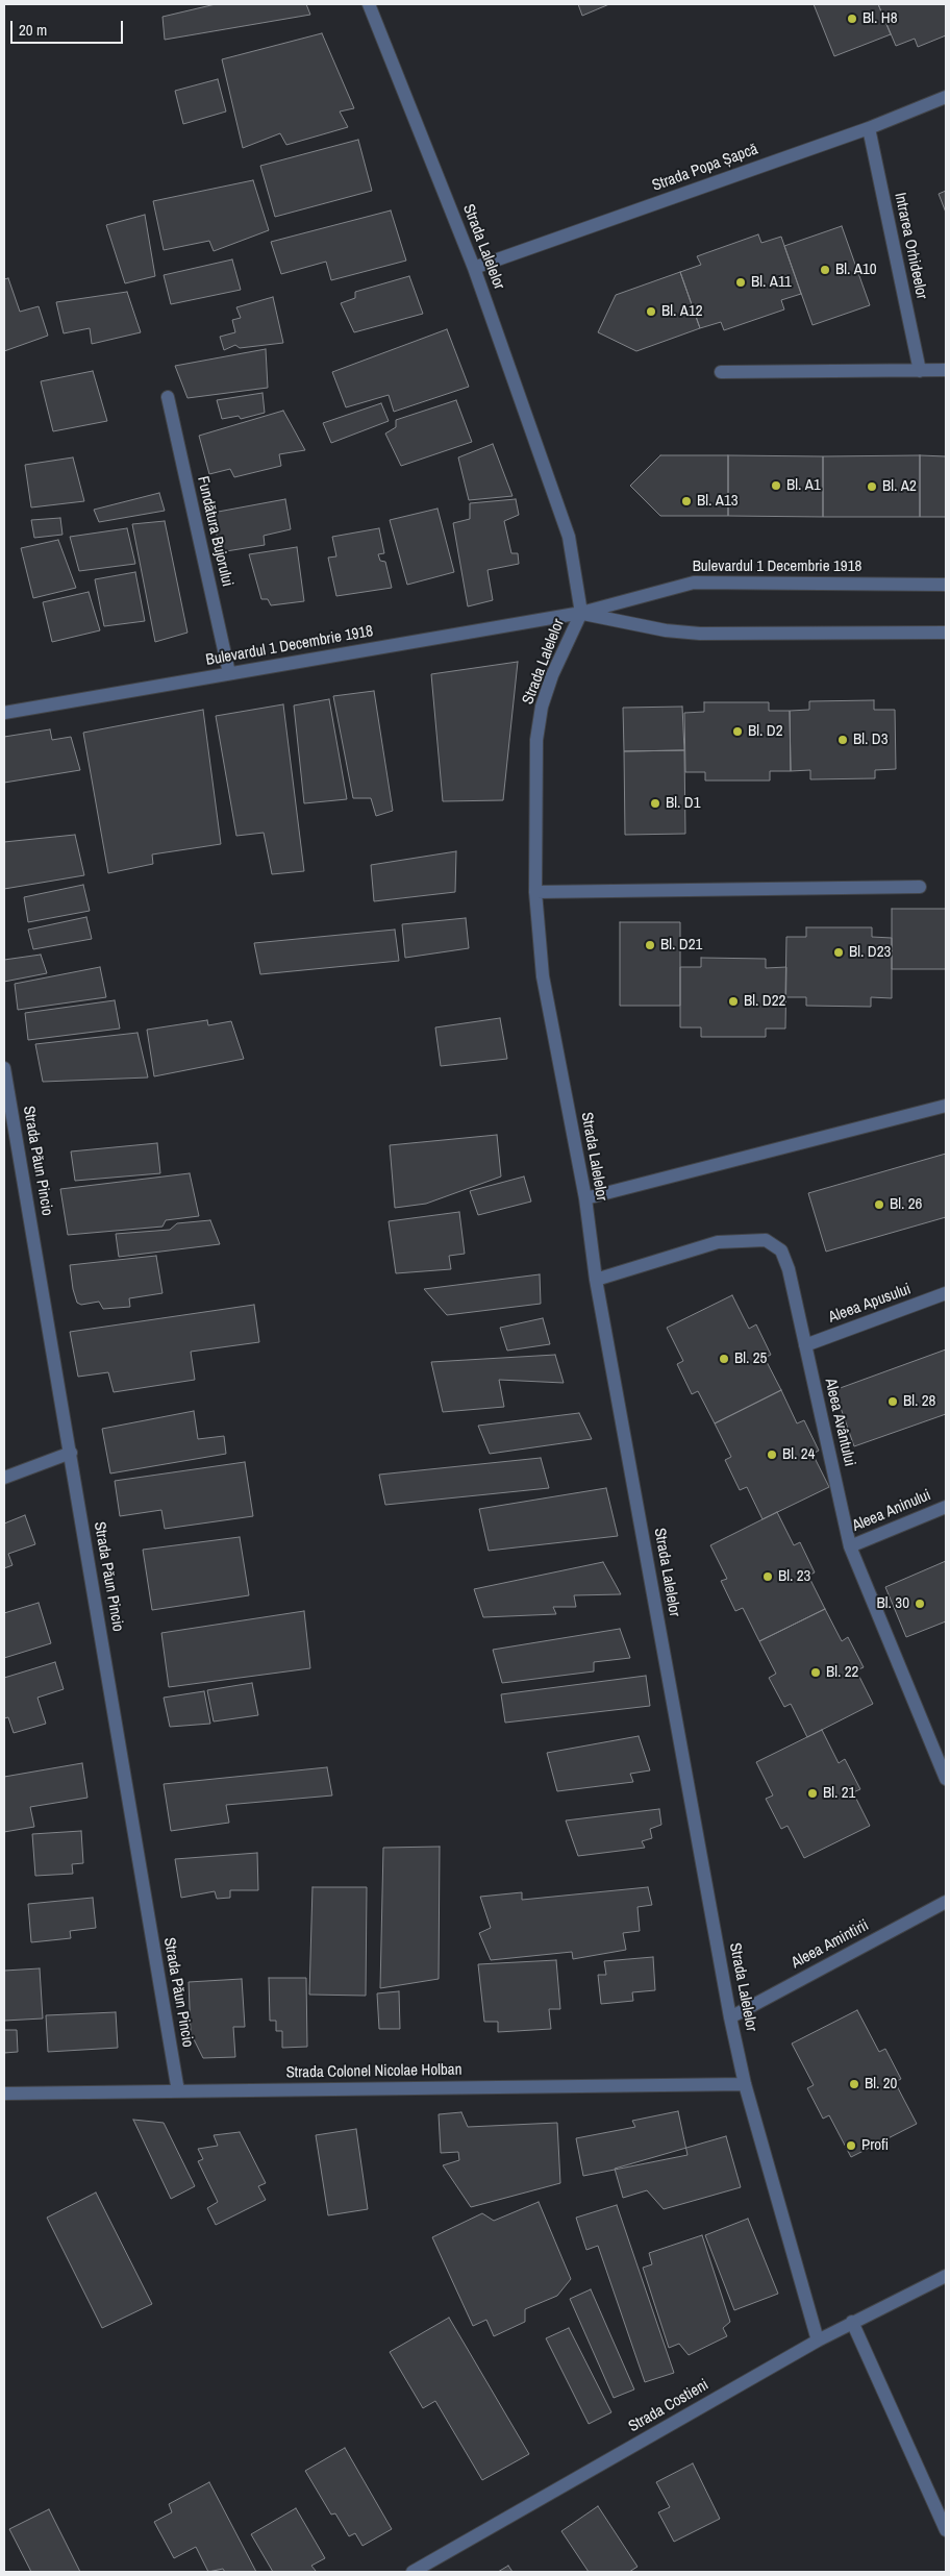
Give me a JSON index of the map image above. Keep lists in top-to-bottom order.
{
  "streets": {
    "street": [
      "Strada Popa Șapcă",
      "Intrarea Orhideelor",
      "Strada Lalelelor",
      "Fundătura Bujorului",
      "Bulevardul 1 Decembrie 1918",
      "Strada Păun Pincio",
      "Aleea Apusului",
      "Aleea Avântului",
      "Aleea Aninului",
      "Aleea Amintirii",
      "Strada Colonel Nicolae Holban",
      "Strada Costieni"
    ]
  },
  "crossings": [
    ["Strada Popa Șapcă", "Intrarea Orhideelor"],
    ["Strada Popa Șapcă", "Strada Lalelelor"],
    ["Strada Lalelelor", "Bulevardul 1 Decembrie 1918"],
    ["Strada Lalelelor", "Aleea Avântului"],
    ["Strada Lalelelor", "Aleea Amintirii"],
    ["Strada Lalelelor", "Strada Colonel Nicolae Holban"],
    ["Strada Lalelelor", "Strada Costieni"],
    ["Fundătura Bujorului", "Bulevardul 1 Decembrie 1918"],
    ["Strada Păun Pincio", "Strada Colonel Nicolae Holban"],
    ["Aleea Apusului", "Aleea Avântului"],
    ["Aleea Avântului", "Aleea Aninului"]
  ],
  "places": [
    "Bl. H8",
    "Bl. A10",
    "Bl. A11",
    "Bl. A12",
    "Bl. A1",
    "Bl. A2",
    "Bl. A13",
    "Bl. D2",
    "Bl. D3",
    "Bl. D1",
    "Bl. D21",
    "Bl. D23",
    "Bl. D22",
    "Bl. 26",
    "Bl. 25",
    "Bl. 28",
    "Bl. 24",
    "Bl. 23",
    "Bl. 30",
    "Bl. 22",
    "Bl. 21",
    "Bl. 20",
    "Profi"
  ],
  "scale_bar": "20 m"
}
